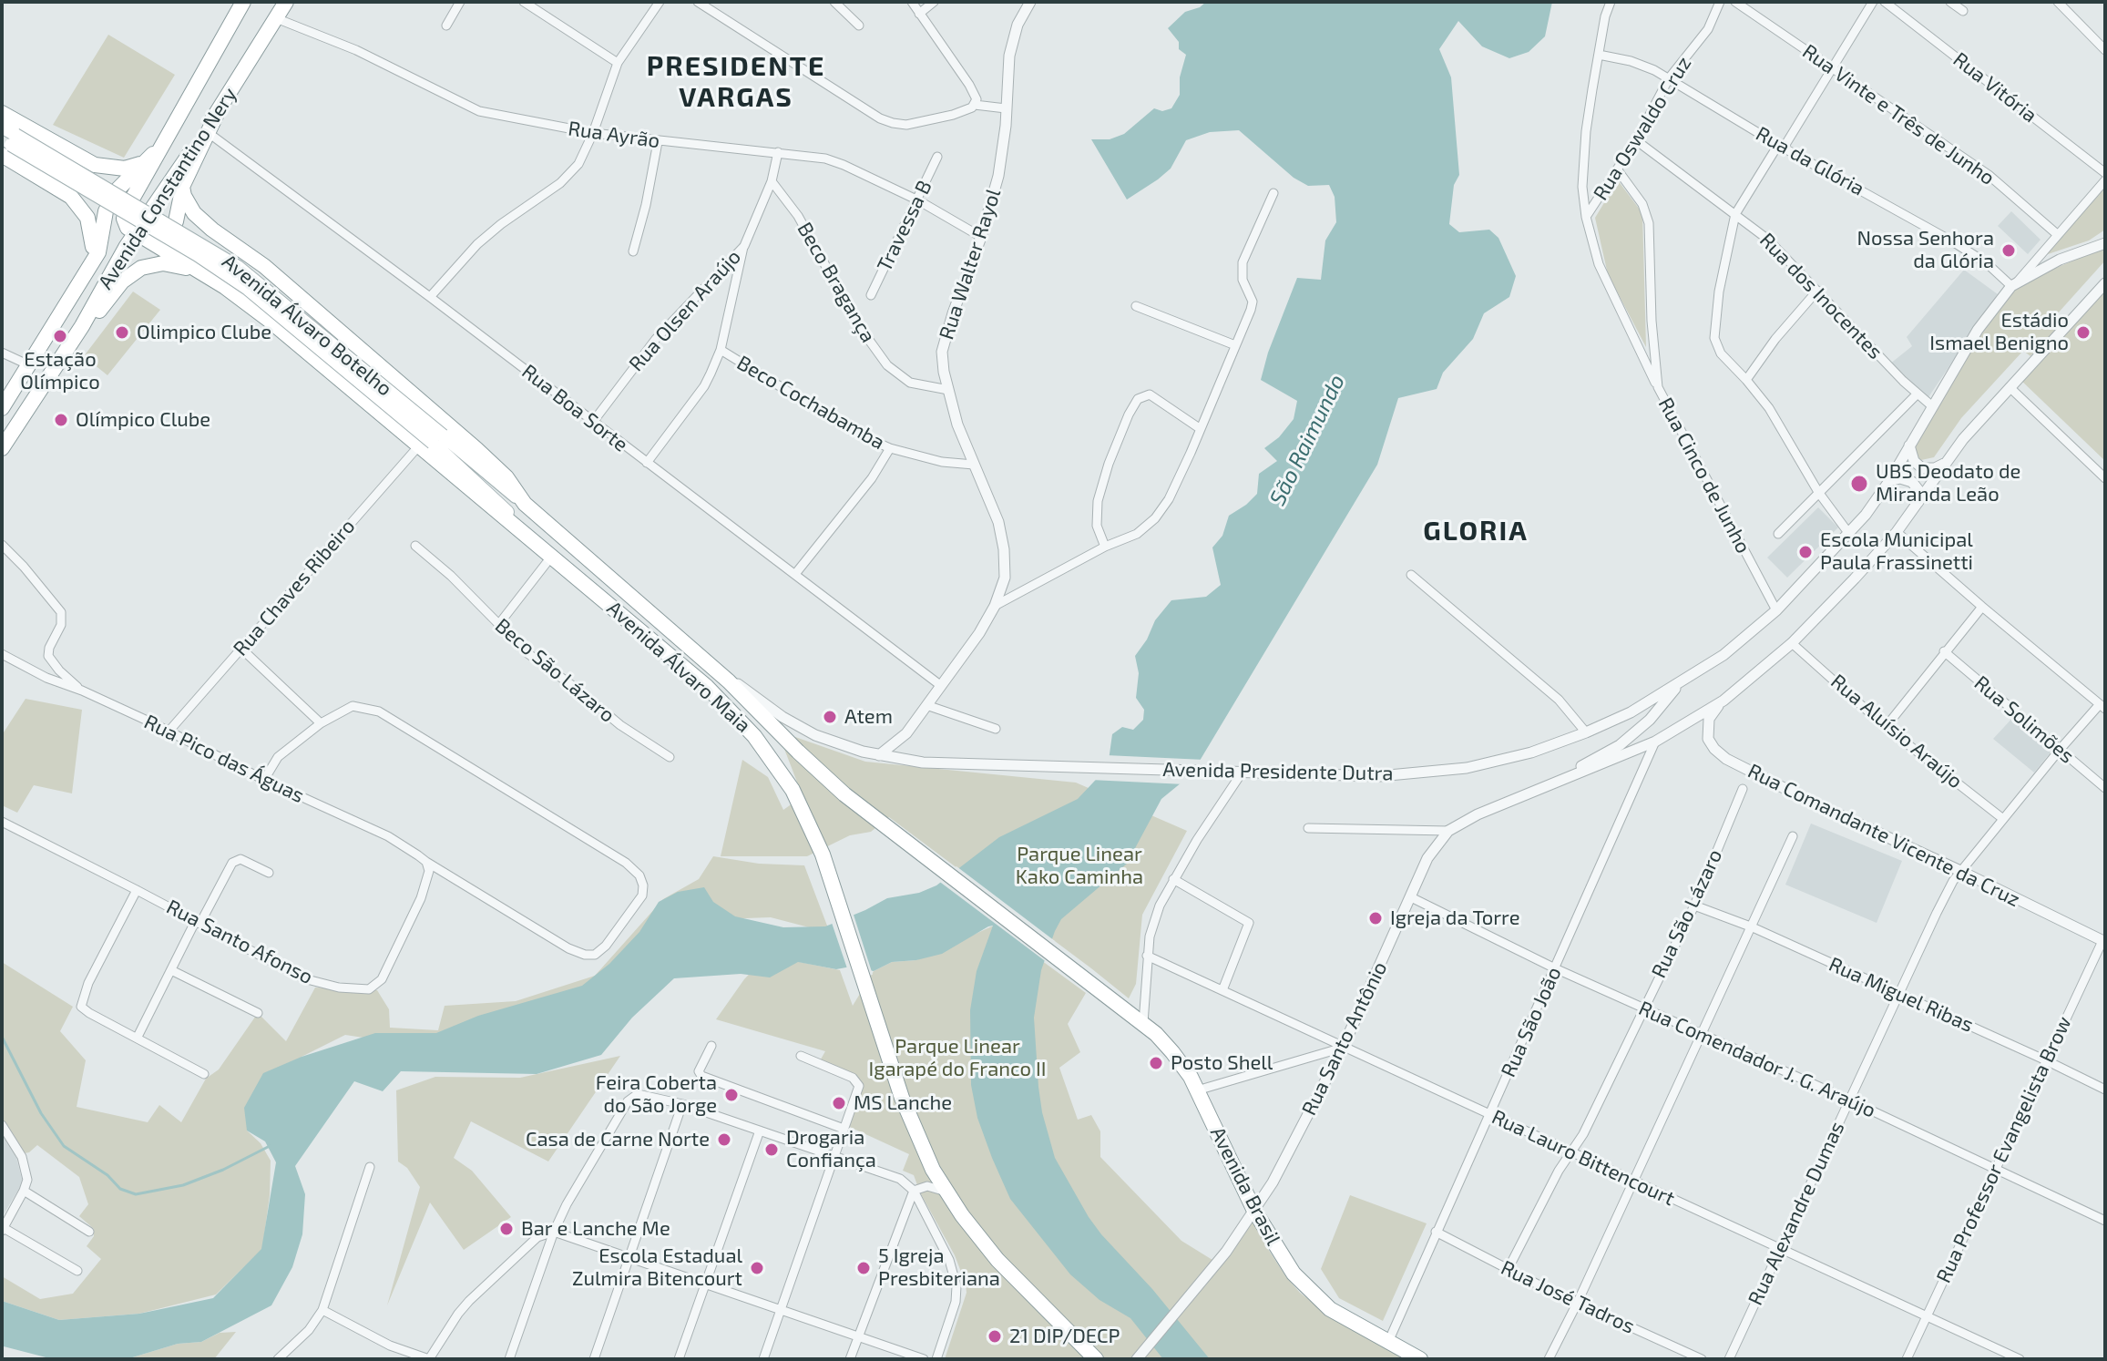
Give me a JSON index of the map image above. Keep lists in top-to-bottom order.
{
  "streets": {
    "highway": ["Avenida Constantino Nery", "Avenida Álvaro Maia", "Avenida Brasil"],
    "main road": ["Avenida Álvaro Botelho"],
    "street": [
      "Rua Vitória",
      "Rua Vinte e Três de Junho",
      "Rua Oswaldo Cruz",
      "Rua Ayrão",
      "Rua da Glória",
      "Travessa B",
      "Rua Walter Rayol",
      "Beco Bragança",
      "Rua dos Inocentes",
      "Rua Olsen Araújo",
      "Beco Cochabamba",
      "Rua Boa Sorte",
      "Rua Cinco de Junho",
      "Rua Chaves Ribeiro",
      "Beco São Lázaro",
      "Rua Solimões",
      "Rua Aluísio Araújo",
      "Rua Pico das Águas",
      "Avenida Presidente Dutra",
      "Rua Comandante Vicente da Cruz",
      "Rua São Lázaro",
      "Rua Santo Afonso",
      "Rua Miguel Ribas",
      "Rua São João",
      "Rua Santo Antônio",
      "Rua Comendador J. G. Araújo",
      "Rua Professor Evangelista Brow",
      "Rua Lauro Bittencourt",
      "Rua Alexandre Dumas",
      "Rua José Tadros"
    ]
  },
  "crossings": [
    ["Rua Oswaldo Cruz", "Rua da Glória"],
    ["Rua Oswaldo Cruz", "Rua dos Inocentes"],
    ["Rua Oswaldo Cruz", "Rua Cinco de Junho"],
    ["Rua Ayrão", "Avenida Constantino Nery"],
    ["Rua Ayrão", "Travessa B"],
    ["Rua Ayrão", "Rua Walter Rayol"],
    ["Rua Ayrão", "Rua Olsen Araújo"],
    ["Rua da Glória", "Avenida Presidente Dutra"],
    ["Rua Walter Rayol", "Beco Bragança"],
    ["Rua Walter Rayol", "Beco Cochabamba"],
    ["Rua Walter Rayol", "Rua Boa Sorte"],
    ["Rua Walter Rayol", "Avenida Presidente Dutra"],
    ["Beco Bragança", "Rua Olsen Araújo"],
    ["Rua dos Inocentes", "Avenida Presidente Dutra"],
    ["Rua Olsen Araújo", "Rua Boa Sorte"],
    ["Avenida Álvaro Botelho", "Rua Chaves Ribeiro"],
    ["Avenida Álvaro Botelho", "Avenida Álvaro Maia"],
    ["Rua Cinco de Junho", "Avenida Presidente Dutra"],
    ["Rua Chaves Ribeiro", "Avenida Álvaro Maia"],
    ["Rua Chaves Ribeiro", "Rua Pico das Águas"],
    ["Avenida Álvaro Maia", "Avenida Presidente Dutra"],
    ["Avenida Álvaro Maia", "Avenida Brasil"],
    ["Rua Solimões", "Rua Alexandre Dumas"],
    ["Rua Aluísio Araújo", "Rua Alexandre Dumas"],
    ["Rua Pico das Águas", "Rua Santo Afonso"],
    ["Rua Comandante Vicente da Cruz", "Rua Professor Evangelista Brow"],
    ["Rua Comandante Vicente da Cruz", "Rua Alexandre Dumas"],
    ["Rua São Lázaro", "Rua Miguel Ribas"],
    ["Rua São Lázaro", "Rua Comendador J. G. Araújo"],
    ["Rua São Lázaro", "Rua Lauro Bittencourt"],
    ["Rua São Lázaro", "Rua José Tadros"],
    ["Rua Miguel Ribas", "Rua Professor Evangelista Brow"],
    ["Rua Miguel Ribas", "Rua Alexandre Dumas"],
    ["Rua São João", "Rua Santo Antônio"],
    ["Rua São João", "Rua Comendador J. G. Araújo"],
    ["Rua São João", "Rua Lauro Bittencourt"],
    ["Rua São João", "Avenida Brasil"],
    ["Rua São João", "Rua José Tadros"],
    ["Rua Santo Antônio", "Rua Comendador J. G. Araújo"],
    ["Rua Santo Antônio", "Rua Lauro Bittencourt"],
    ["Rua Santo Antônio", "Avenida Brasil"],
    ["Rua Comendador J. G. Araújo", "Rua Professor Evangelista Brow"],
    ["Rua Comendador J. G. Araújo", "Rua Alexandre Dumas"],
    ["Rua Professor Evangelista Brow", "Rua Lauro Bittencourt"],
    ["Rua Lauro Bittencourt", "Rua Alexandre Dumas"]
  ],
  "districts": ["PRESIDENTE VARGAS", "GLORIA"],
  "water": ["São Raimundo"],
  "parks": ["Parque Linear Kako Caminha", "Parque Linear Igarapé do Franco II"],
  "places": [
    "Nossa Senhora da Glória",
    "Olimpico Clube",
    "Estádio Ismael Benigno",
    "Estação Olímpico",
    "Olímpico Clube",
    "UBS Deodato de Miranda Leão",
    "Escola Municipal Paula Frassinetti",
    "Atem",
    "Igreja da Torre",
    "Posto Shell",
    "Feira Coberta do São Jorge",
    "MS Lanche",
    "Casa de Carne Norte",
    "Drogaria Confiança",
    "Bar e Lanche Me",
    "Escola Estadual Zulmira Bitencourt",
    "5 Igreja Presbiteriana",
    "21 DIP/DECP"
  ]
}
